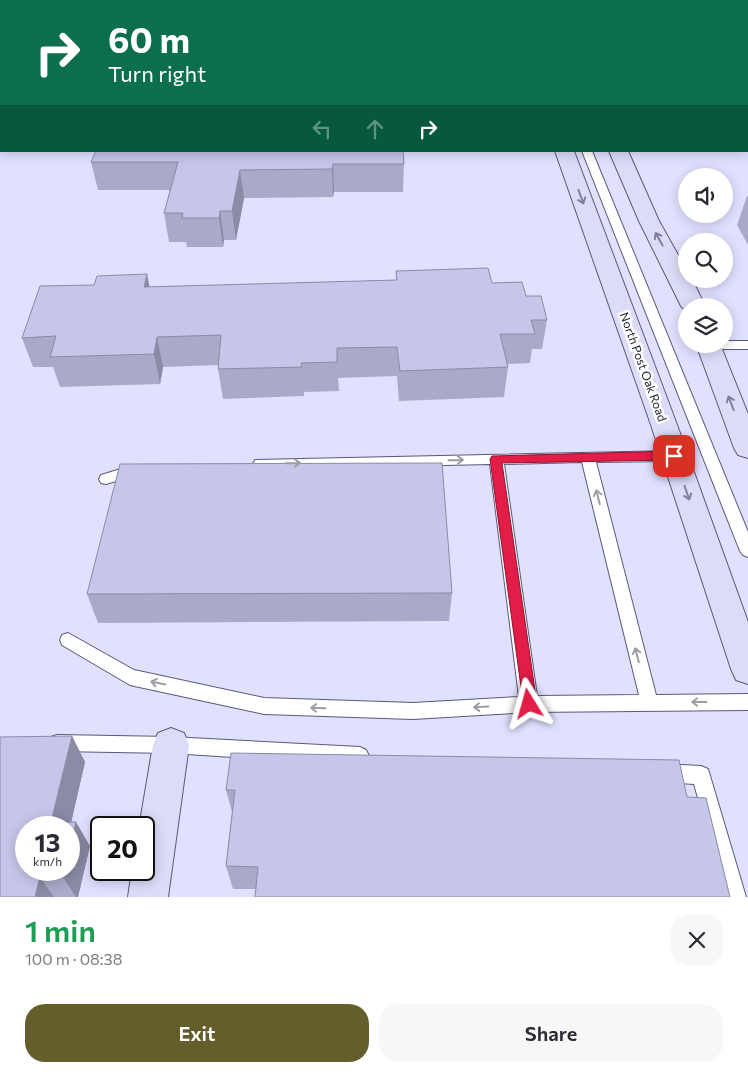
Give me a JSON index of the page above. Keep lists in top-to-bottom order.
{
  "streets": {
    "main road": ["North Post Oak Road"]
  },
  "page": {
    "turn": ["60 m", "Turn right"],
    "speed": "13 km/h",
    "limit": "20",
    "heading": ["1 min", "100 m · 08:38"],
    "buttons": ["Exit", "Share"]
  }
}
